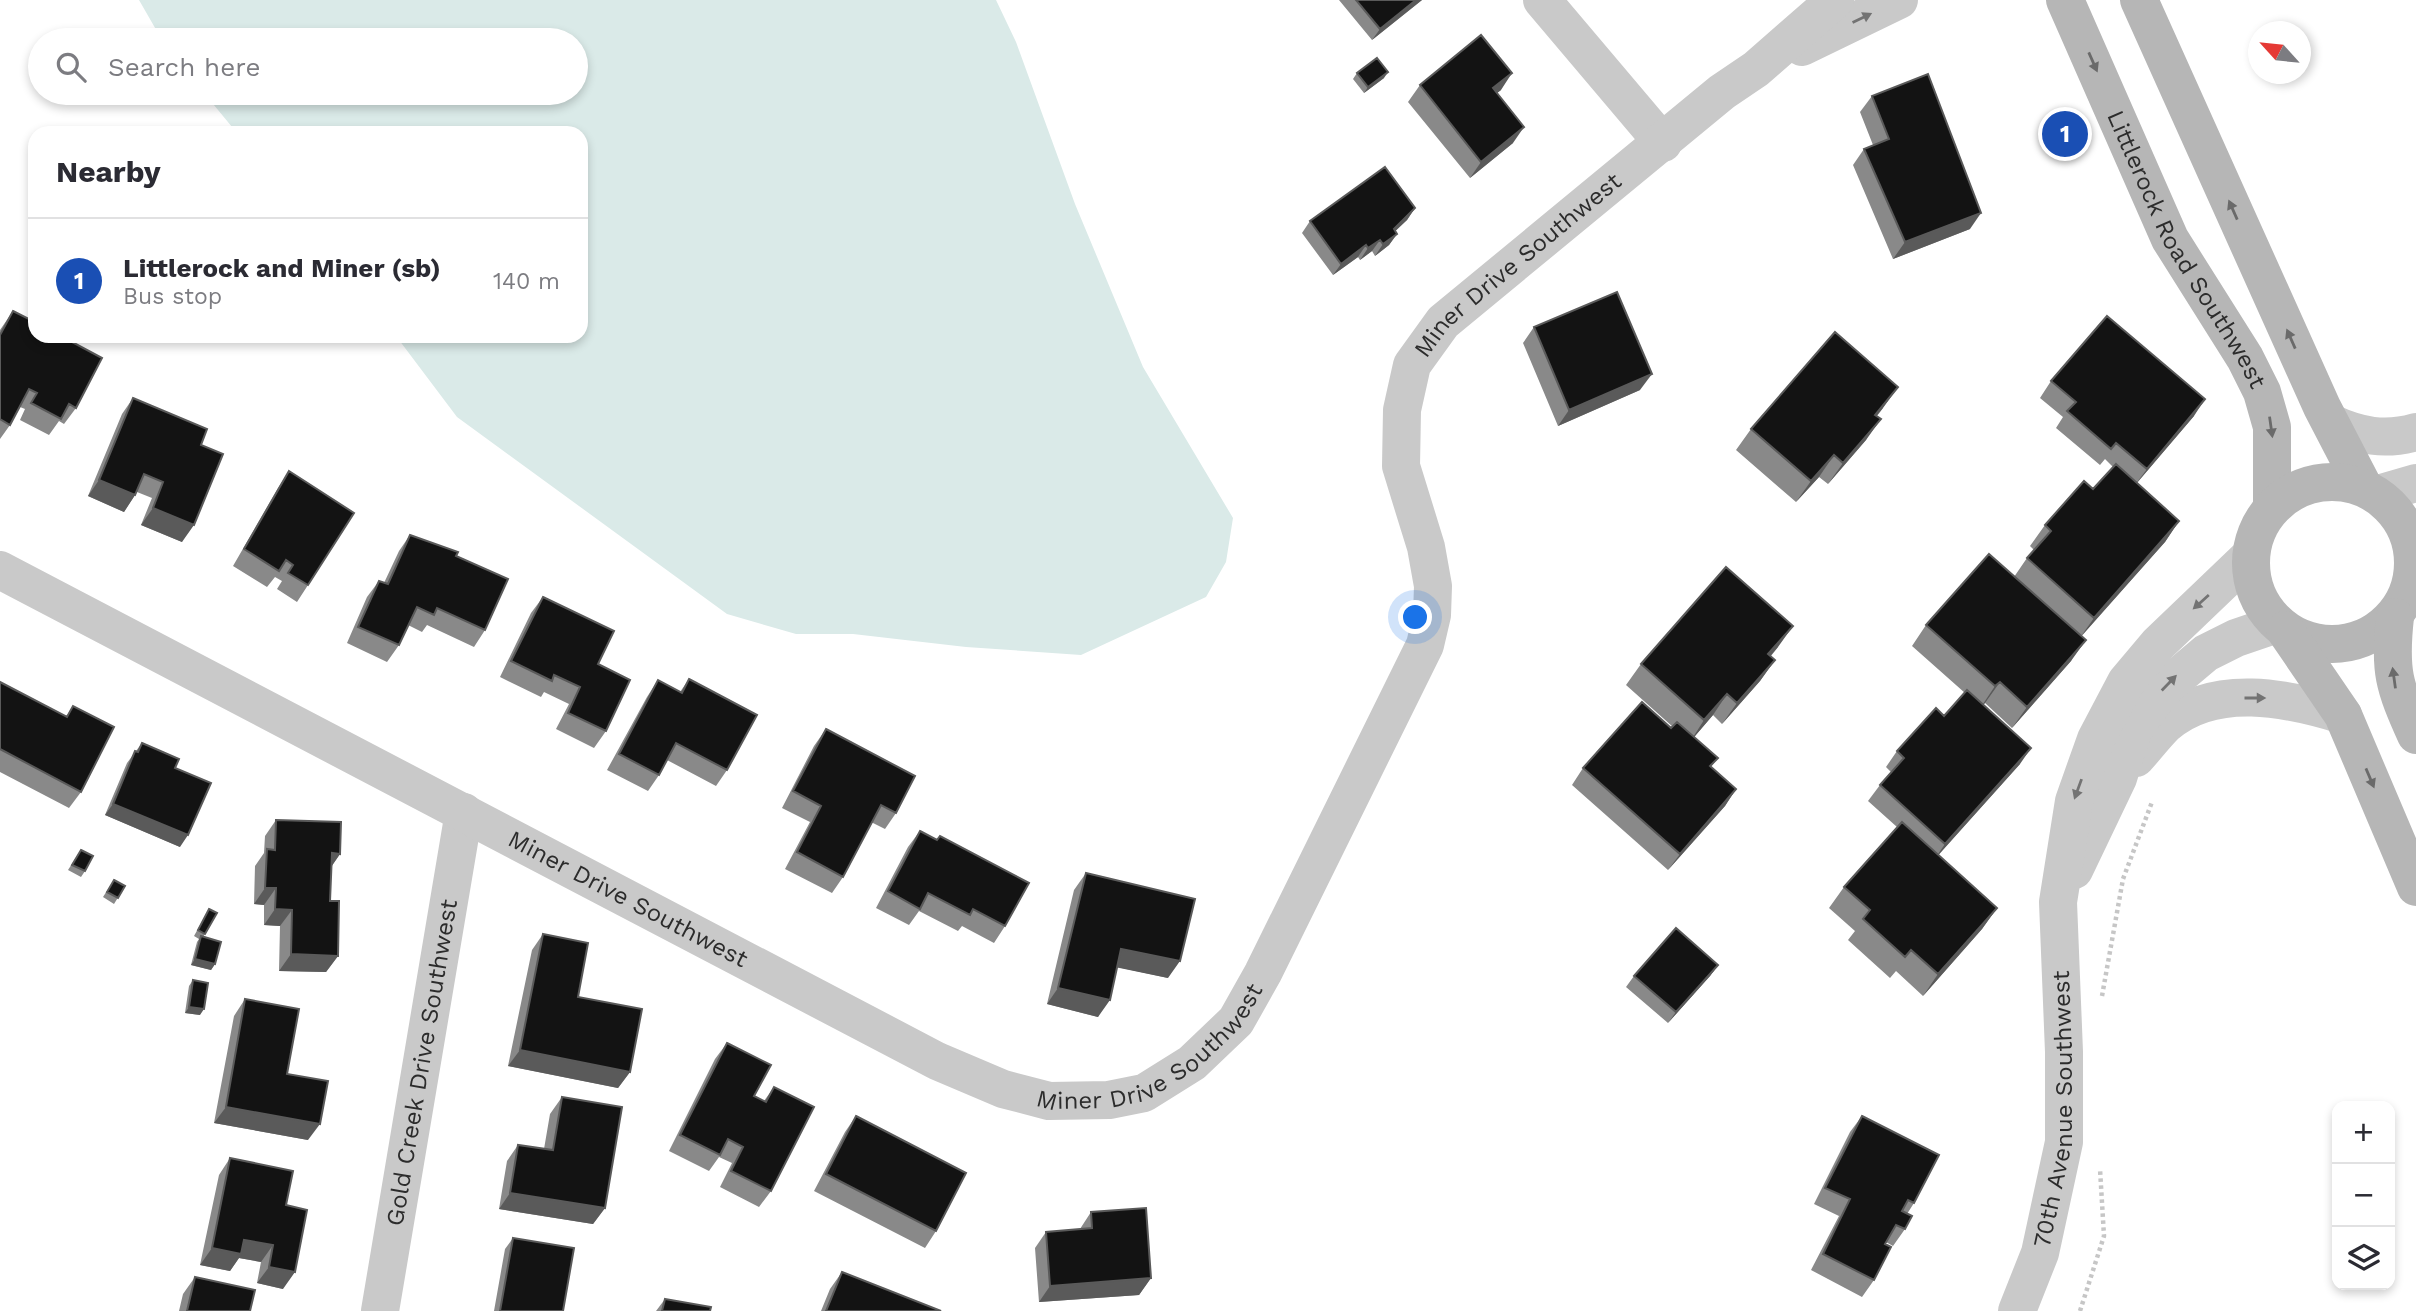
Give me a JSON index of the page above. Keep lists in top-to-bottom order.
{
  "streets": {
    "main road": ["Littlerock Road Southwest"],
    "street": ["Miner Drive Southwest", "Gold Creek Drive Southwest", "70th Avenue Southwest"]
  },
  "crossings": [
    ["Littlerock Road Southwest", "70th Avenue Southwest"],
    ["Miner Drive Southwest", "Gold Creek Drive Southwest"]
  ],
  "north": "top left",
  "page": {
    "search": "Search here",
    "pins": "1",
    "heading": "Nearby",
    "list": [
      {
        "mark": "1",
        "name": "Littlerock and Miner (sb)",
        "note": "Bus stop",
        "value": "140 m"
      }
    ],
    "map_buttons": ["+", "−"]
  }
}
